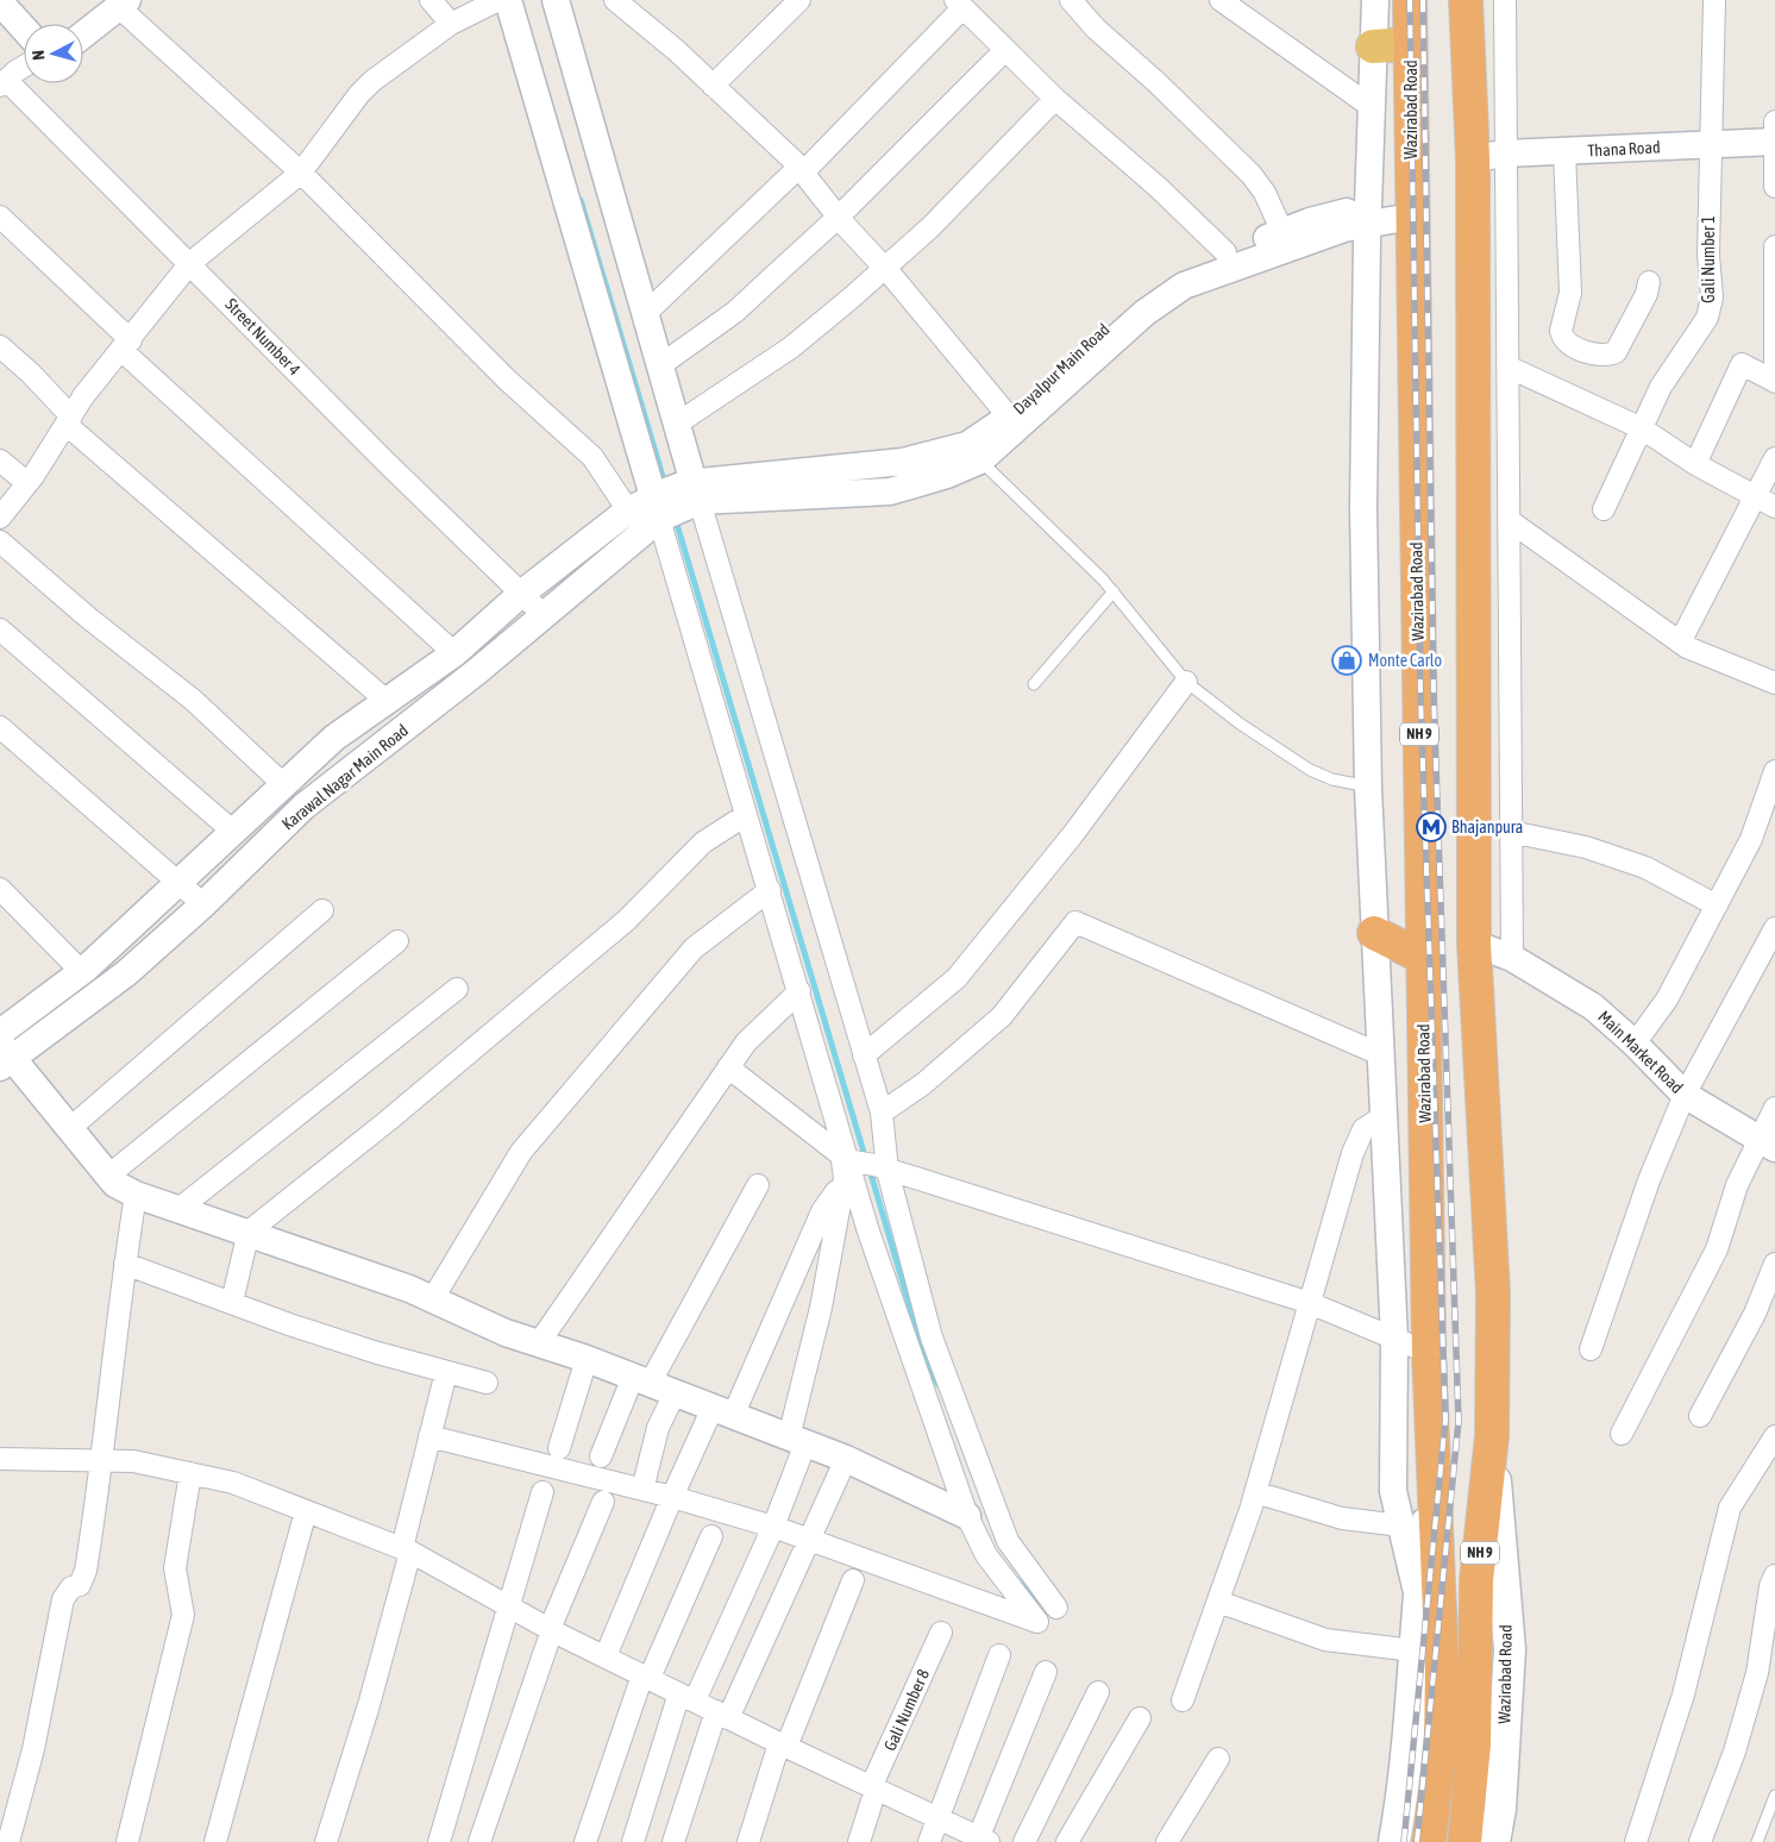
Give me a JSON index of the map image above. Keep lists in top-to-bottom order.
{
  "streets": {
    "highway": ["Wazirabad Road", "NH 9"],
    "street": [
      "Thana Road",
      "Gali Number 1",
      "Street Number 4",
      "Dayalpur Main Road",
      "Karawal Nagar Main Road",
      "Main Market Road",
      "Gali Number 8"
    ]
  },
  "crossings": [
    ["Wazirabad Road", "Thana Road"],
    ["Wazirabad Road", "Dayalpur Main Road"],
    ["Wazirabad Road", "Main Market Road"],
    ["Thana Road", "Gali Number 1"],
    ["Street Number 4", "Karawal Nagar Main Road"],
    ["Dayalpur Main Road", "Karawal Nagar Main Road"]
  ],
  "places": {
    "shop": ["Monte Carlo"],
    "metro station": ["Bhajanpura"]
  },
  "north": "left"
}
